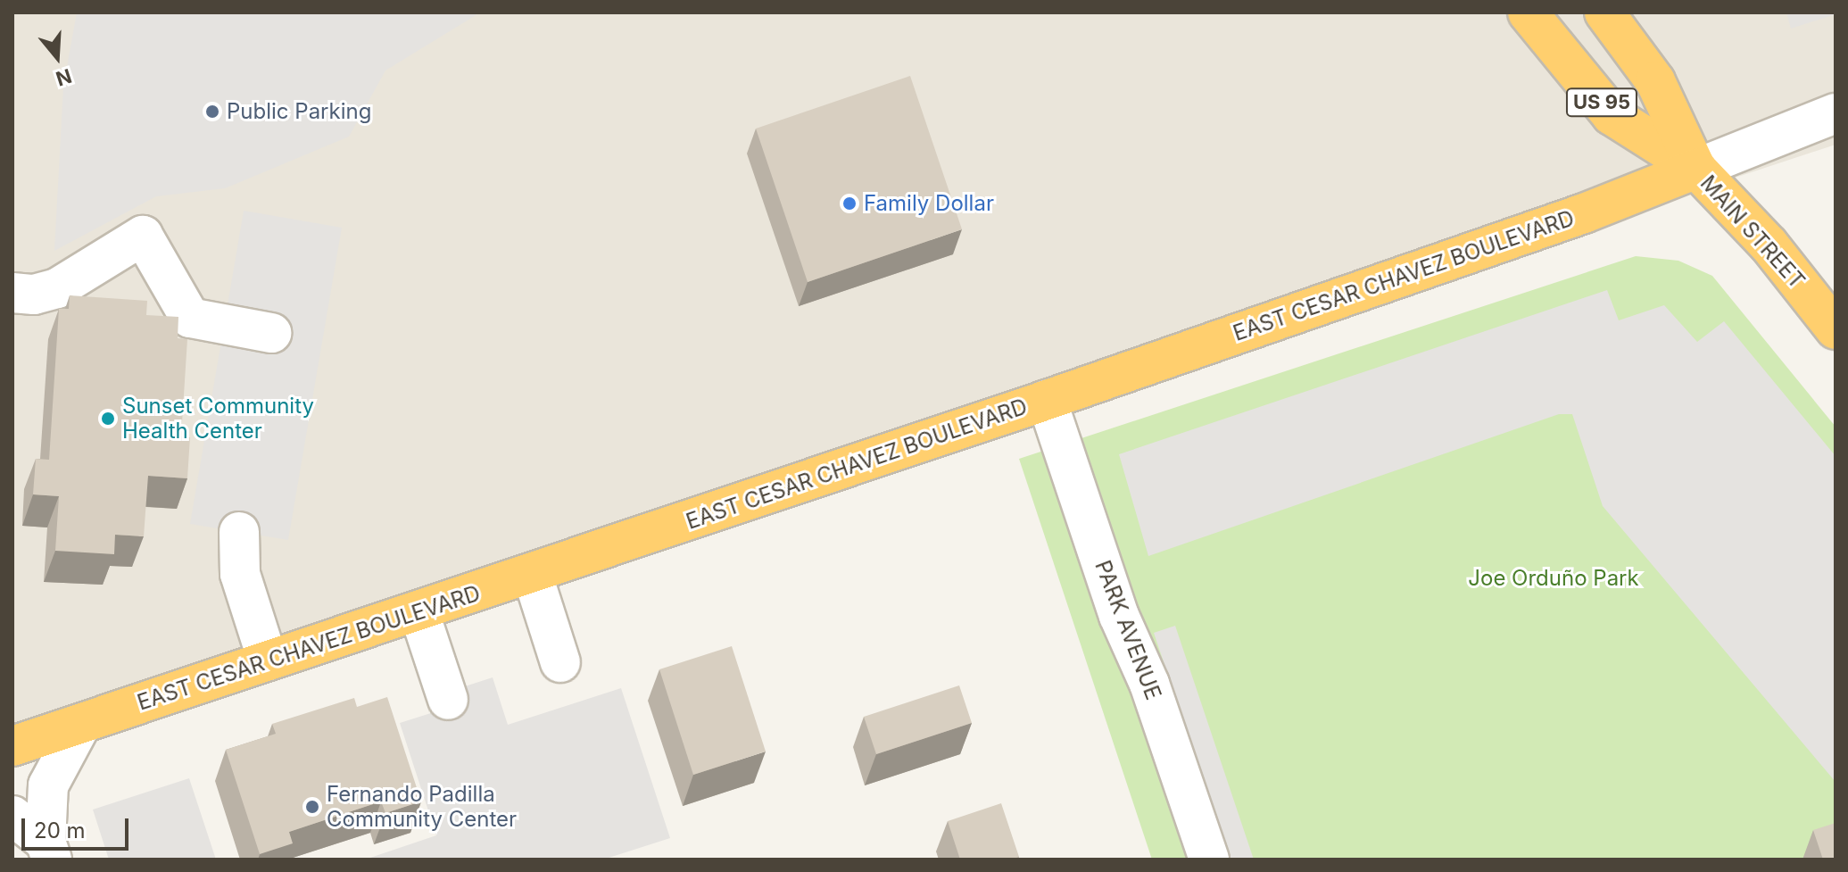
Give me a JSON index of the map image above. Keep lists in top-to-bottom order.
{
  "streets": {
    "highway": ["US 95", "MAIN STREET", "EAST CESAR CHAVEZ BOULEVARD"],
    "street": ["PARK AVENUE"]
  },
  "crossings": [
    ["MAIN STREET", "EAST CESAR CHAVEZ BOULEVARD"],
    ["EAST CESAR CHAVEZ BOULEVARD", "PARK AVENUE"]
  ],
  "parks": ["Joe Orduño Park"],
  "places": [
    "Public Parking",
    "Family Dollar",
    "Sunset Community Health Center",
    "Fernando Padilla Community Center"
  ],
  "scale_bar": "20 m",
  "north": "bottom"
}
